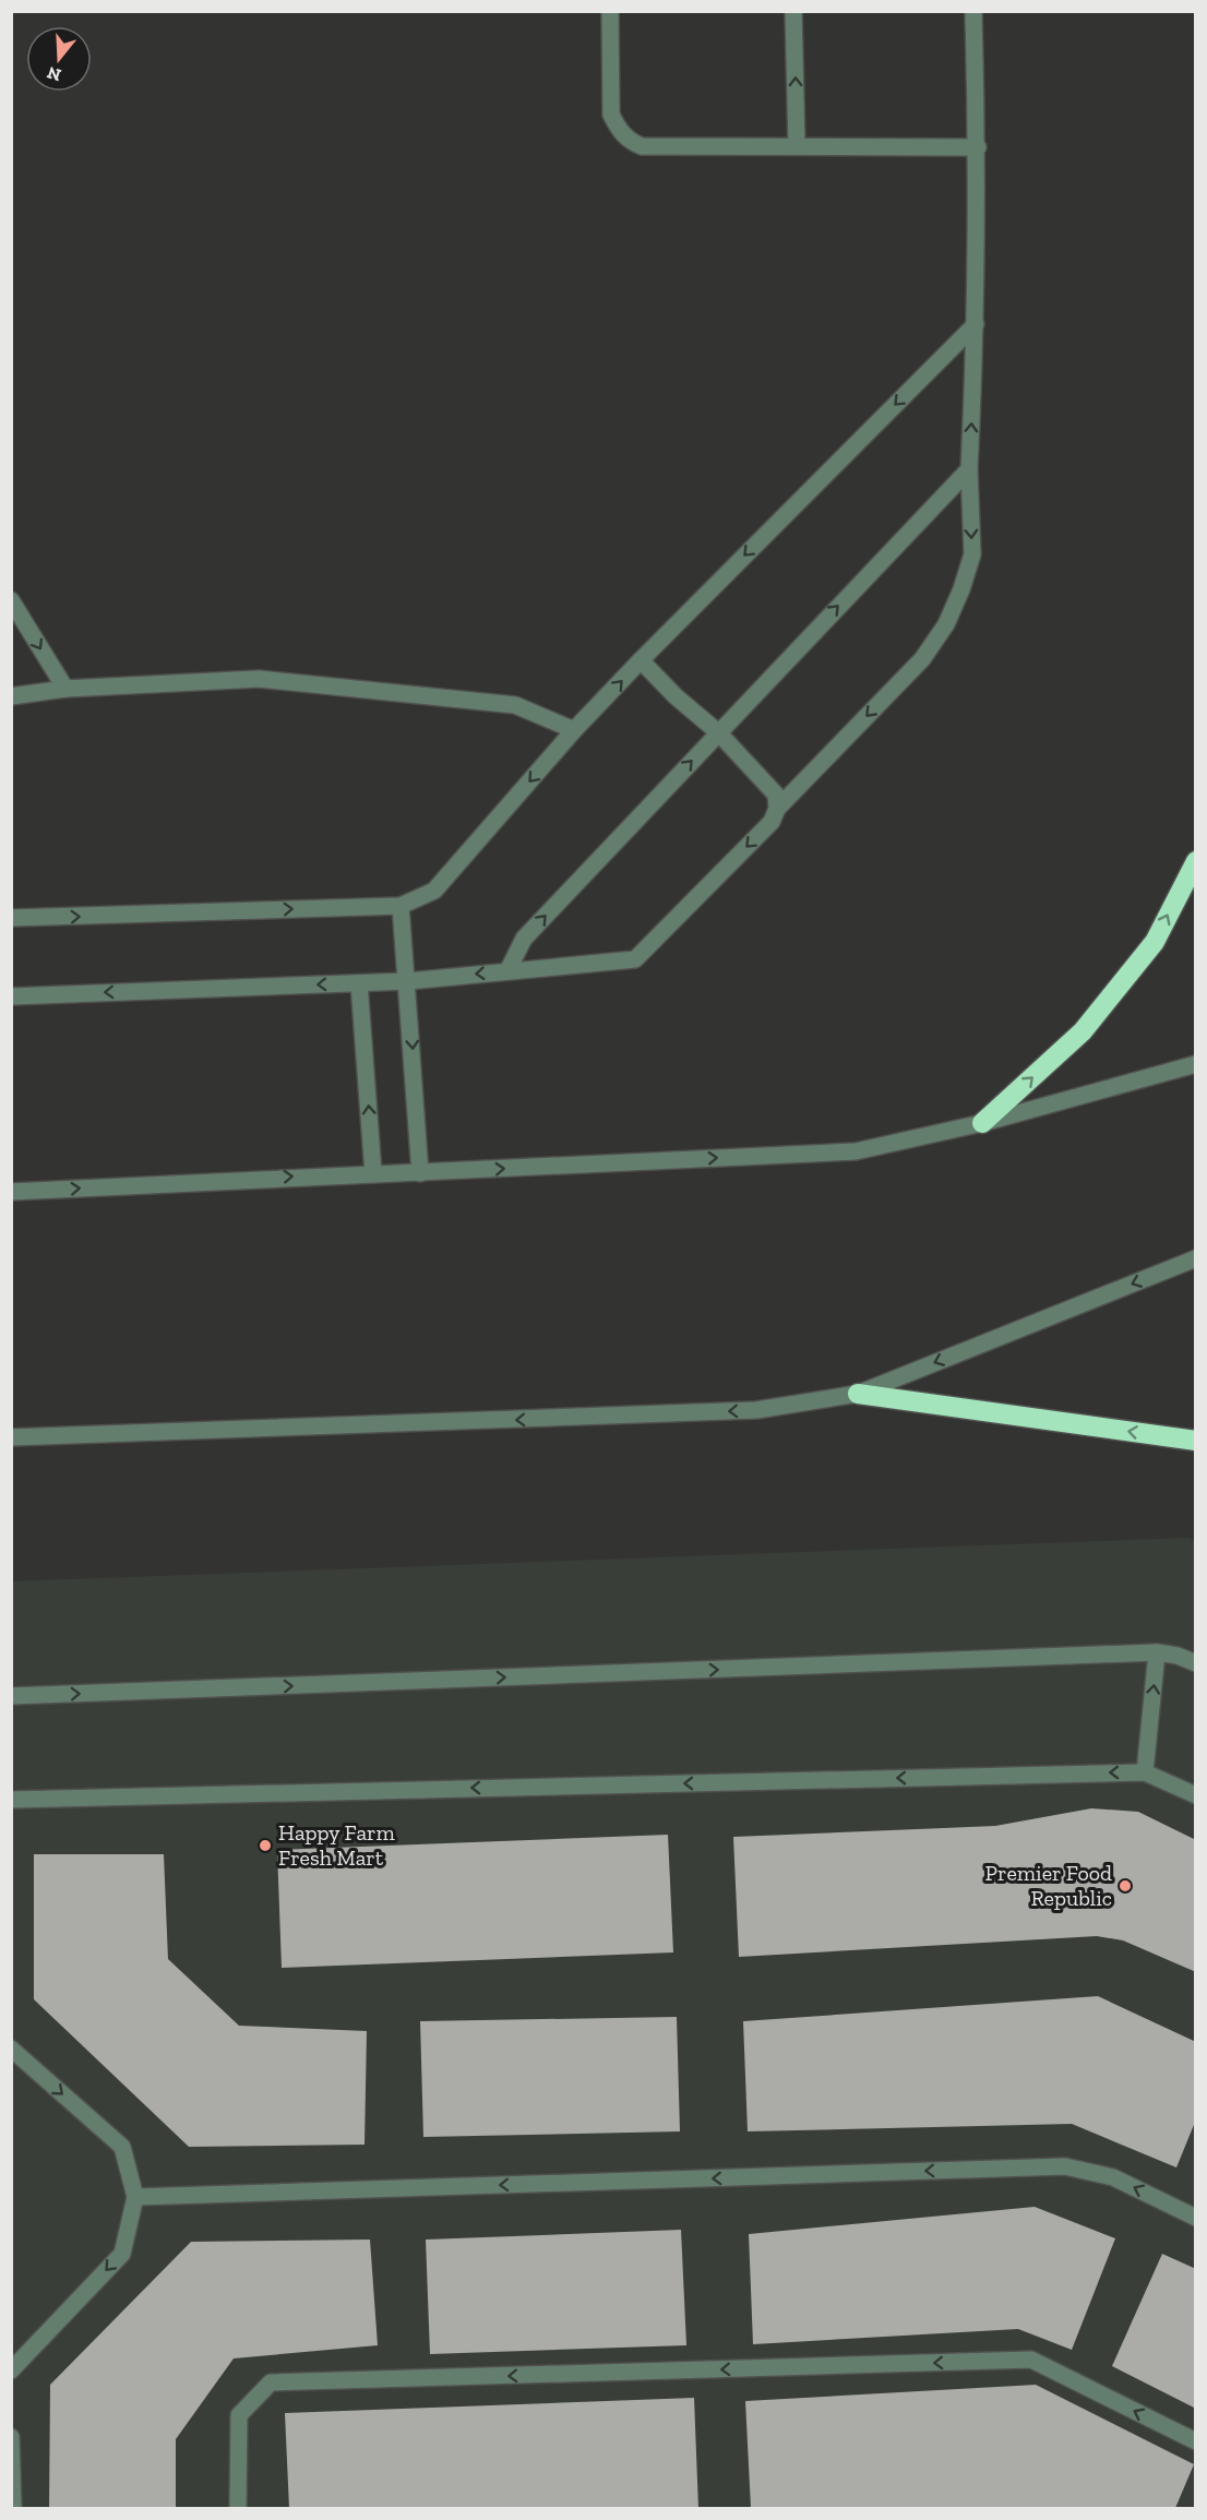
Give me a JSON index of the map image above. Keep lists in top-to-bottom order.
{
  "places": ["Happy Farm Fresh Mart", "Premier Food Republic"],
  "north": "bottom"
}
